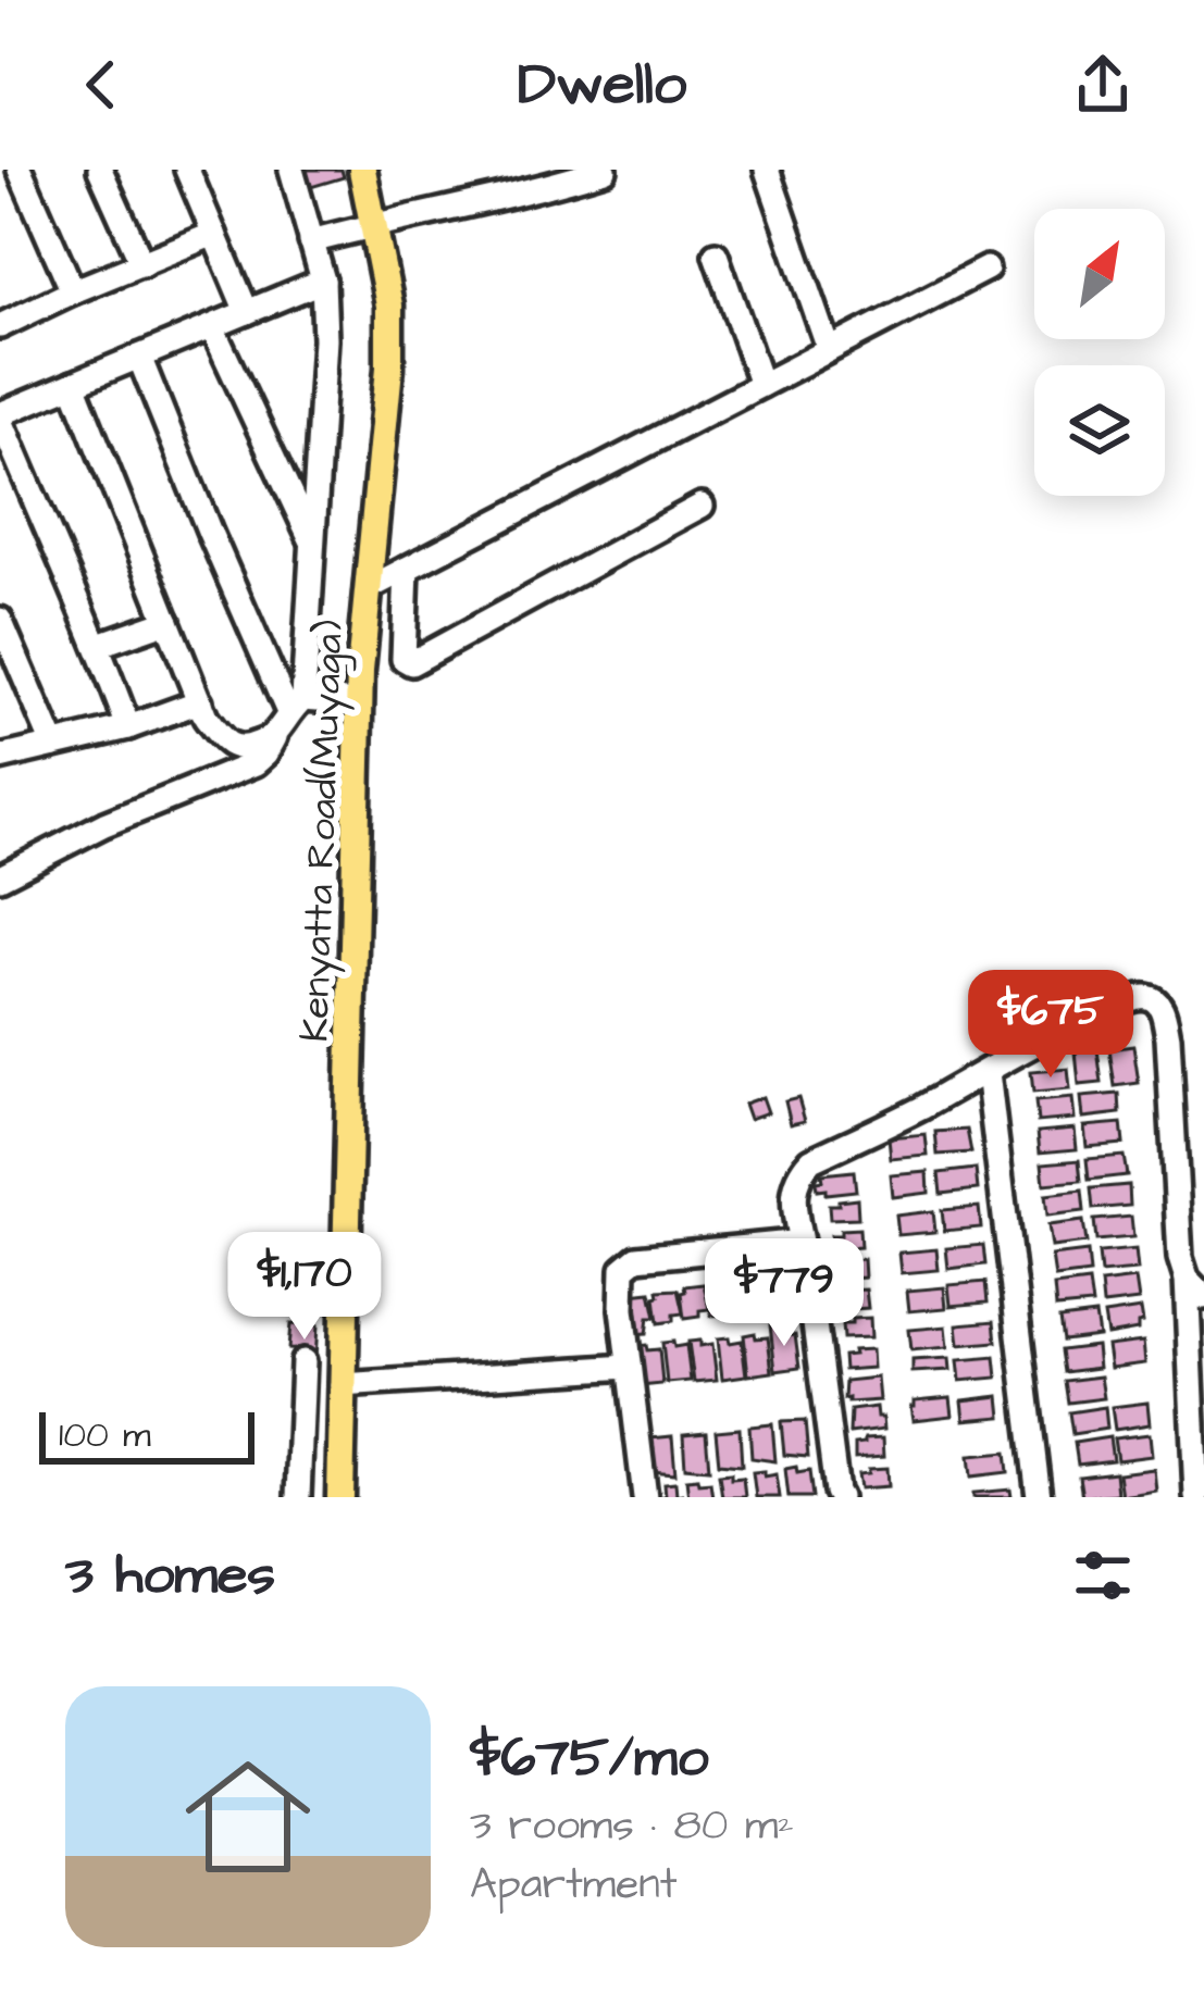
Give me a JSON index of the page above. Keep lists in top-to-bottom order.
{
  "streets": {
    "main road": ["Kenyatta Road(Muyaga)"]
  },
  "scale_bar": "100 m",
  "north": "top right",
  "page": {
    "header": "Dwello",
    "price": ["$675", "$1,170", "$779"],
    "scale": "100 m",
    "heading": "3 homes",
    "list": [
      {
        "name": "$675/mo",
        "note": "3 rooms · 80 m² · Apartment"
      }
    ]
  }
}
